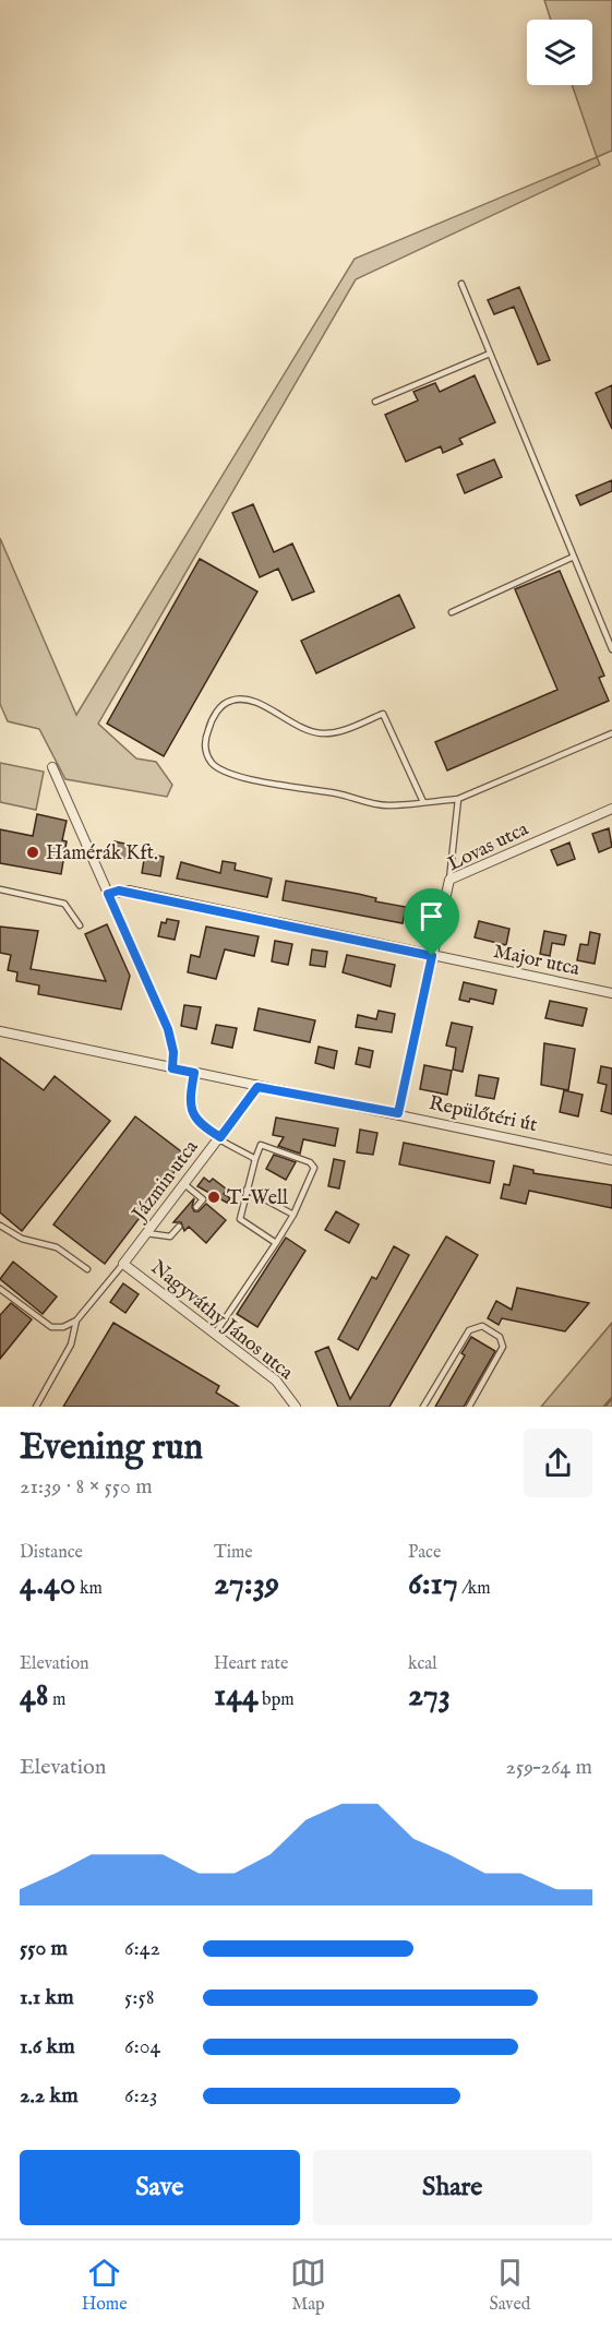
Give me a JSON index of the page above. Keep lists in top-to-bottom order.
{
  "streets": {
    "street": [
      "Lovas utca",
      "Major utca",
      "Repülőtéri út",
      "Jázmin utca",
      "Nagyváthy János utca"
    ]
  },
  "crossings": [
    ["Lovas utca", "Major utca"],
    ["Lovas utca", "Repülőtéri út"],
    ["Repülőtéri út", "Jázmin utca"],
    ["Jázmin utca", "Nagyváthy János utca"]
  ],
  "places": ["Hamérák Kft.", "T-Well"],
  "page": {
    "heading": ["Evening run", "21:39 · 8 × 550 m"],
    "stats": [
      ["Distance", "4.40 km"],
      ["Time", "27:39"],
      ["Pace", "6:17 /km"],
      ["Elevation", "48 m"],
      ["Heart rate", "144 bpm"],
      ["kcal", "273"]
    ],
    "chart": ["Elevation", "259–264 m"],
    "list": [
      {
        "name": "550 m",
        "note": "6:42"
      },
      {
        "name": "1.1 km",
        "note": "5:58"
      },
      {
        "name": "1.6 km",
        "note": "6:04"
      },
      {
        "name": "2.2 km",
        "note": "6:23"
      }
    ],
    "buttons": ["Save", "Share"],
    "tabs": ["Home", "Map", "Saved"]
  }
}
